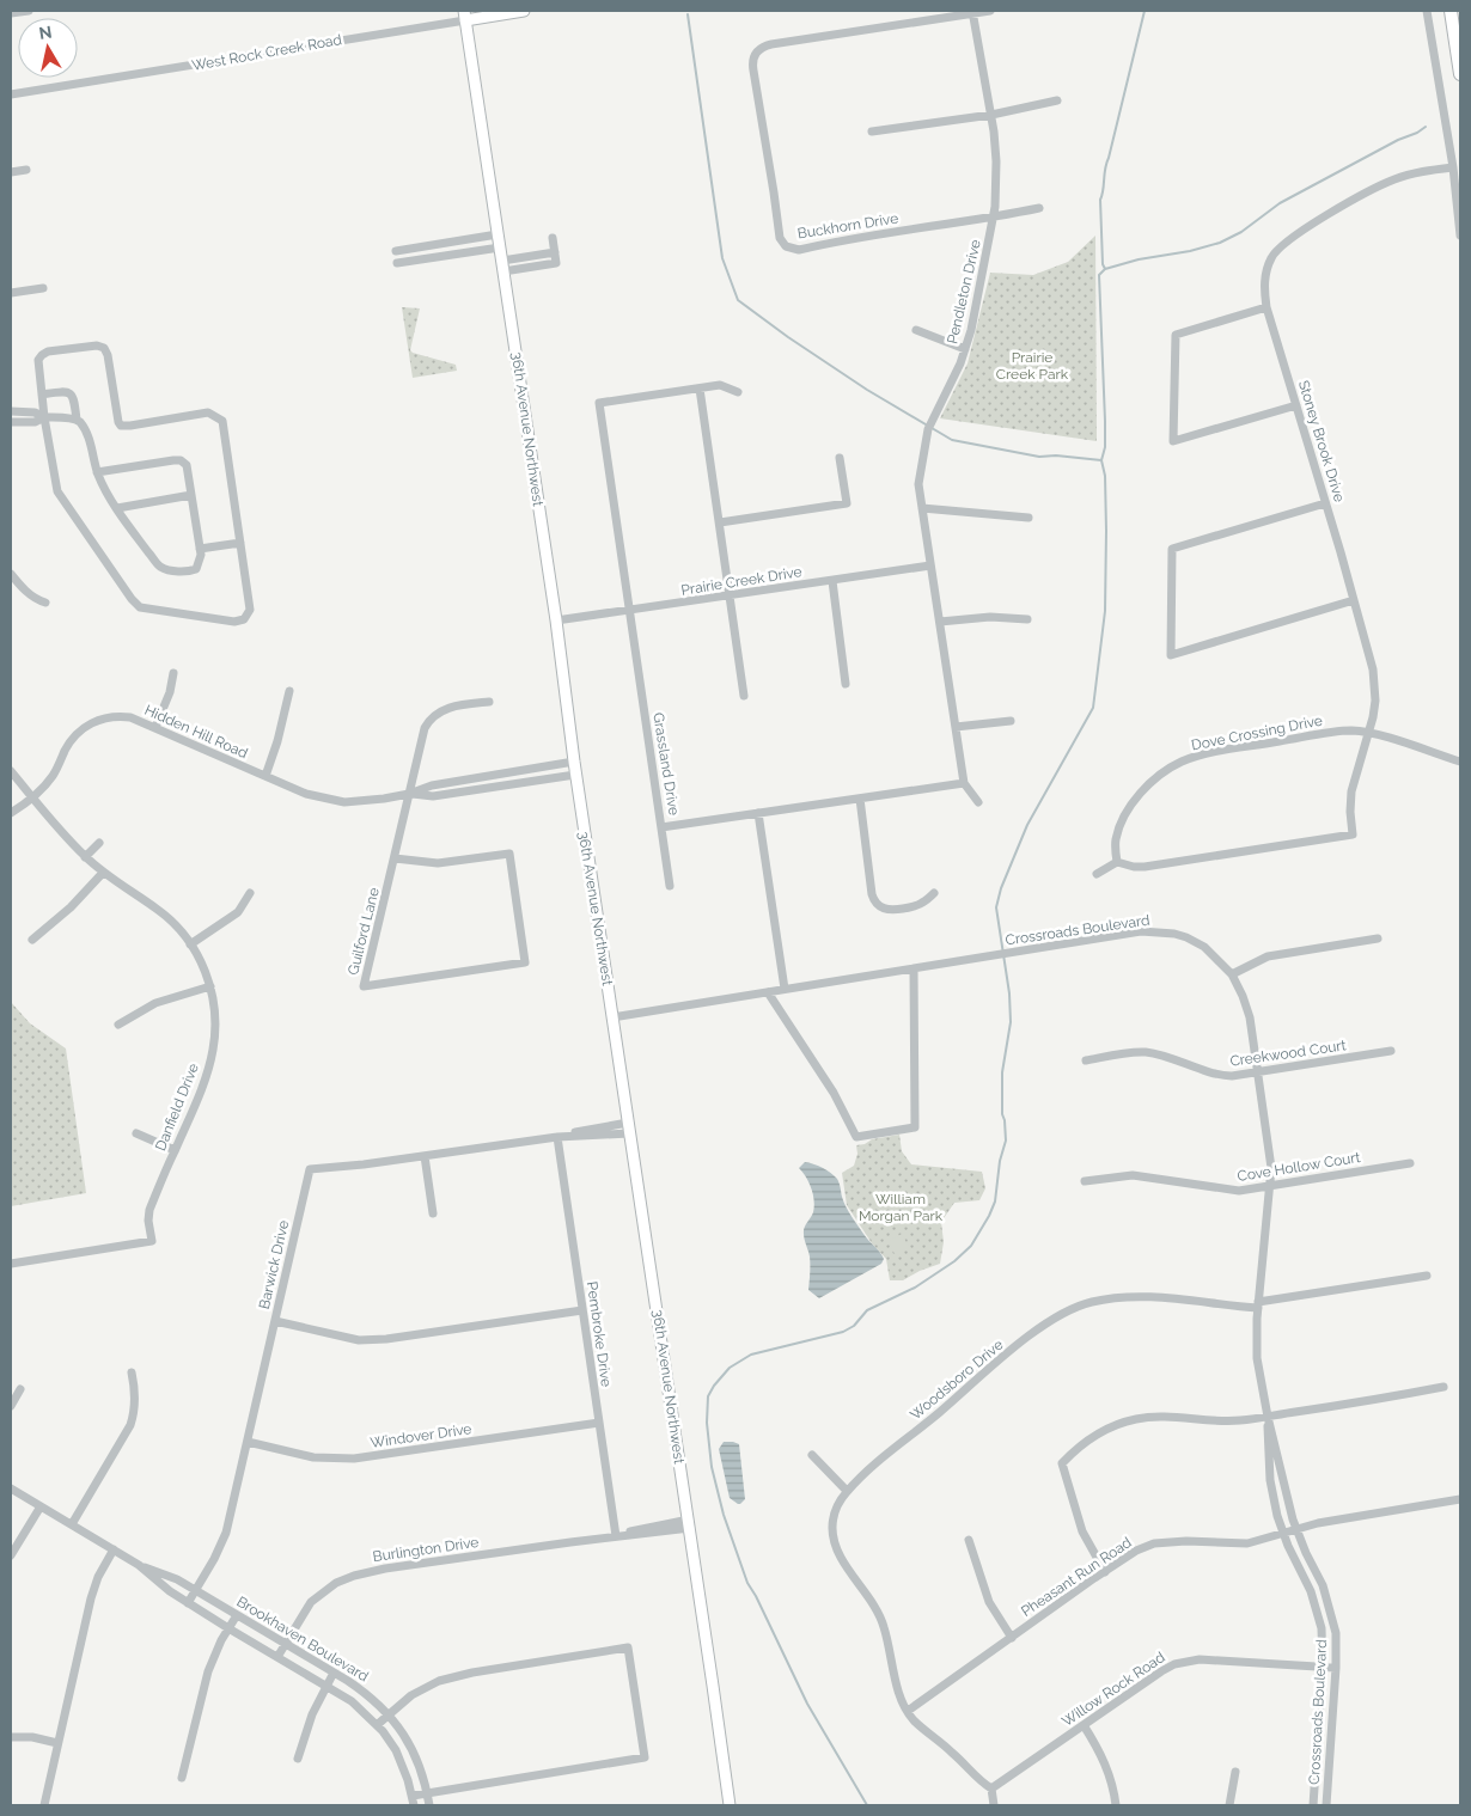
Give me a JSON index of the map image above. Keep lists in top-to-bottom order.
{
  "streets": {
    "main road": ["West Rock Creek Road", "36th Avenue Northwest"],
    "street": [
      "Buckhorn Drive",
      "Pendleton Drive",
      "Stoney Brook Drive",
      "Prairie Creek Drive",
      "Hidden Hill Road",
      "Dove Crossing Drive",
      "Grassland Drive",
      "Crossroads Boulevard",
      "Guilford Lane",
      "Creekwood Court",
      "Danfield Drive",
      "Cove Hollow Court",
      "Barwick Drive",
      "Pembroke Drive",
      "Woodsboro Drive",
      "Windover Drive",
      "Burlington Drive",
      "Pheasant Run Road",
      "Brookhaven Boulevard",
      "Willow Rock Road"
    ]
  },
  "crossings": [
    ["West Rock Creek Road", "36th Avenue Northwest"],
    ["Buckhorn Drive", "Pendleton Drive"],
    ["Pendleton Drive", "Prairie Creek Drive"],
    ["Pendleton Drive", "Grassland Drive"],
    ["36th Avenue Northwest", "Prairie Creek Drive"],
    ["36th Avenue Northwest", "Hidden Hill Road"],
    ["36th Avenue Northwest", "Crossroads Boulevard"],
    ["36th Avenue Northwest", "Barwick Drive"],
    ["36th Avenue Northwest", "Burlington Drive"],
    ["Stoney Brook Drive", "Dove Crossing Drive"],
    ["Prairie Creek Drive", "Grassland Drive"],
    ["Hidden Hill Road", "Guilford Lane"],
    ["Hidden Hill Road", "Danfield Drive"],
    ["Crossroads Boulevard", "Creekwood Court"],
    ["Crossroads Boulevard", "Cove Hollow Court"],
    ["Crossroads Boulevard", "Woodsboro Drive"],
    ["Crossroads Boulevard", "Pheasant Run Road"],
    ["Crossroads Boulevard", "Willow Rock Road"],
    ["Barwick Drive", "Pembroke Drive"],
    ["Barwick Drive", "Windover Drive"],
    ["Barwick Drive", "Brookhaven Boulevard"],
    ["Pembroke Drive", "Windover Drive"],
    ["Pembroke Drive", "Burlington Drive"],
    ["Woodsboro Drive", "Pheasant Run Road"],
    ["Burlington Drive", "Brookhaven Boulevard"]
  ],
  "parks": ["Prairie Creek Park", "William Morgan Park"],
  "north": "top"
}
